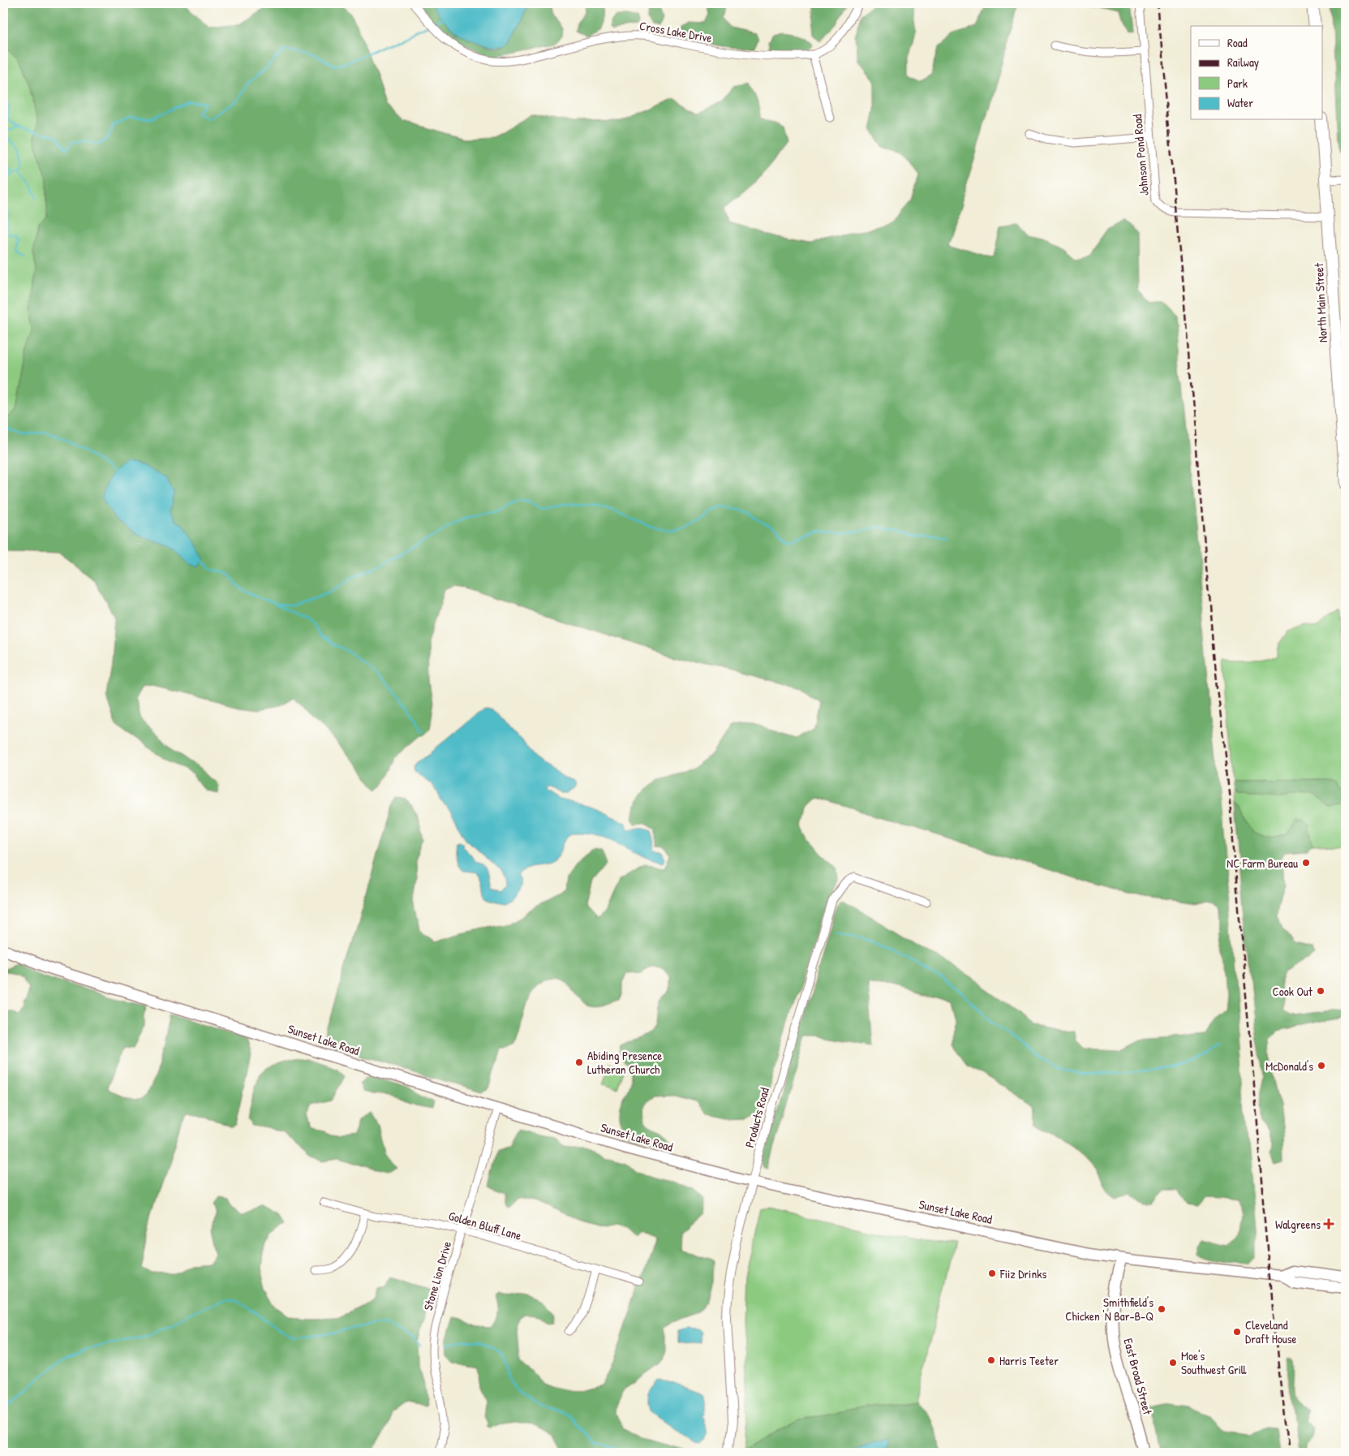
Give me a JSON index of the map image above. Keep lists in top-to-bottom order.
{
  "streets": {
    "highway": ["North Main Street"],
    "main road": ["Sunset Lake Road", "East Broad Street"],
    "street": [
      "Cross Lake Drive",
      "Johnson Pond Road",
      "Products Road",
      "Golden Bluff Lane",
      "Stone Lion Drive"
    ]
  },
  "crossings": [
    ["Johnson Pond Road", "North Main Street"],
    ["Sunset Lake Road", "Products Road"],
    ["Sunset Lake Road", "Stone Lion Drive"],
    ["Sunset Lake Road", "East Broad Street"],
    ["Golden Bluff Lane", "Stone Lion Drive"]
  ],
  "places": {
    "other": [
      "NC Farm Bureau",
      "Cook Out",
      "Abiding Presence Lutheran Church",
      "McDonald's",
      "Fiiz Drinks",
      "Smithfield's Chicken 'N Bar-B-Q",
      "Cleveland Draft House",
      "Harris Teeter",
      "Moe's Southwest Grill"
    ],
    "health": ["Walgreens"]
  },
  "legend": [
    "Road",
    "Railway",
    "Park",
    "Water"
  ]
}
